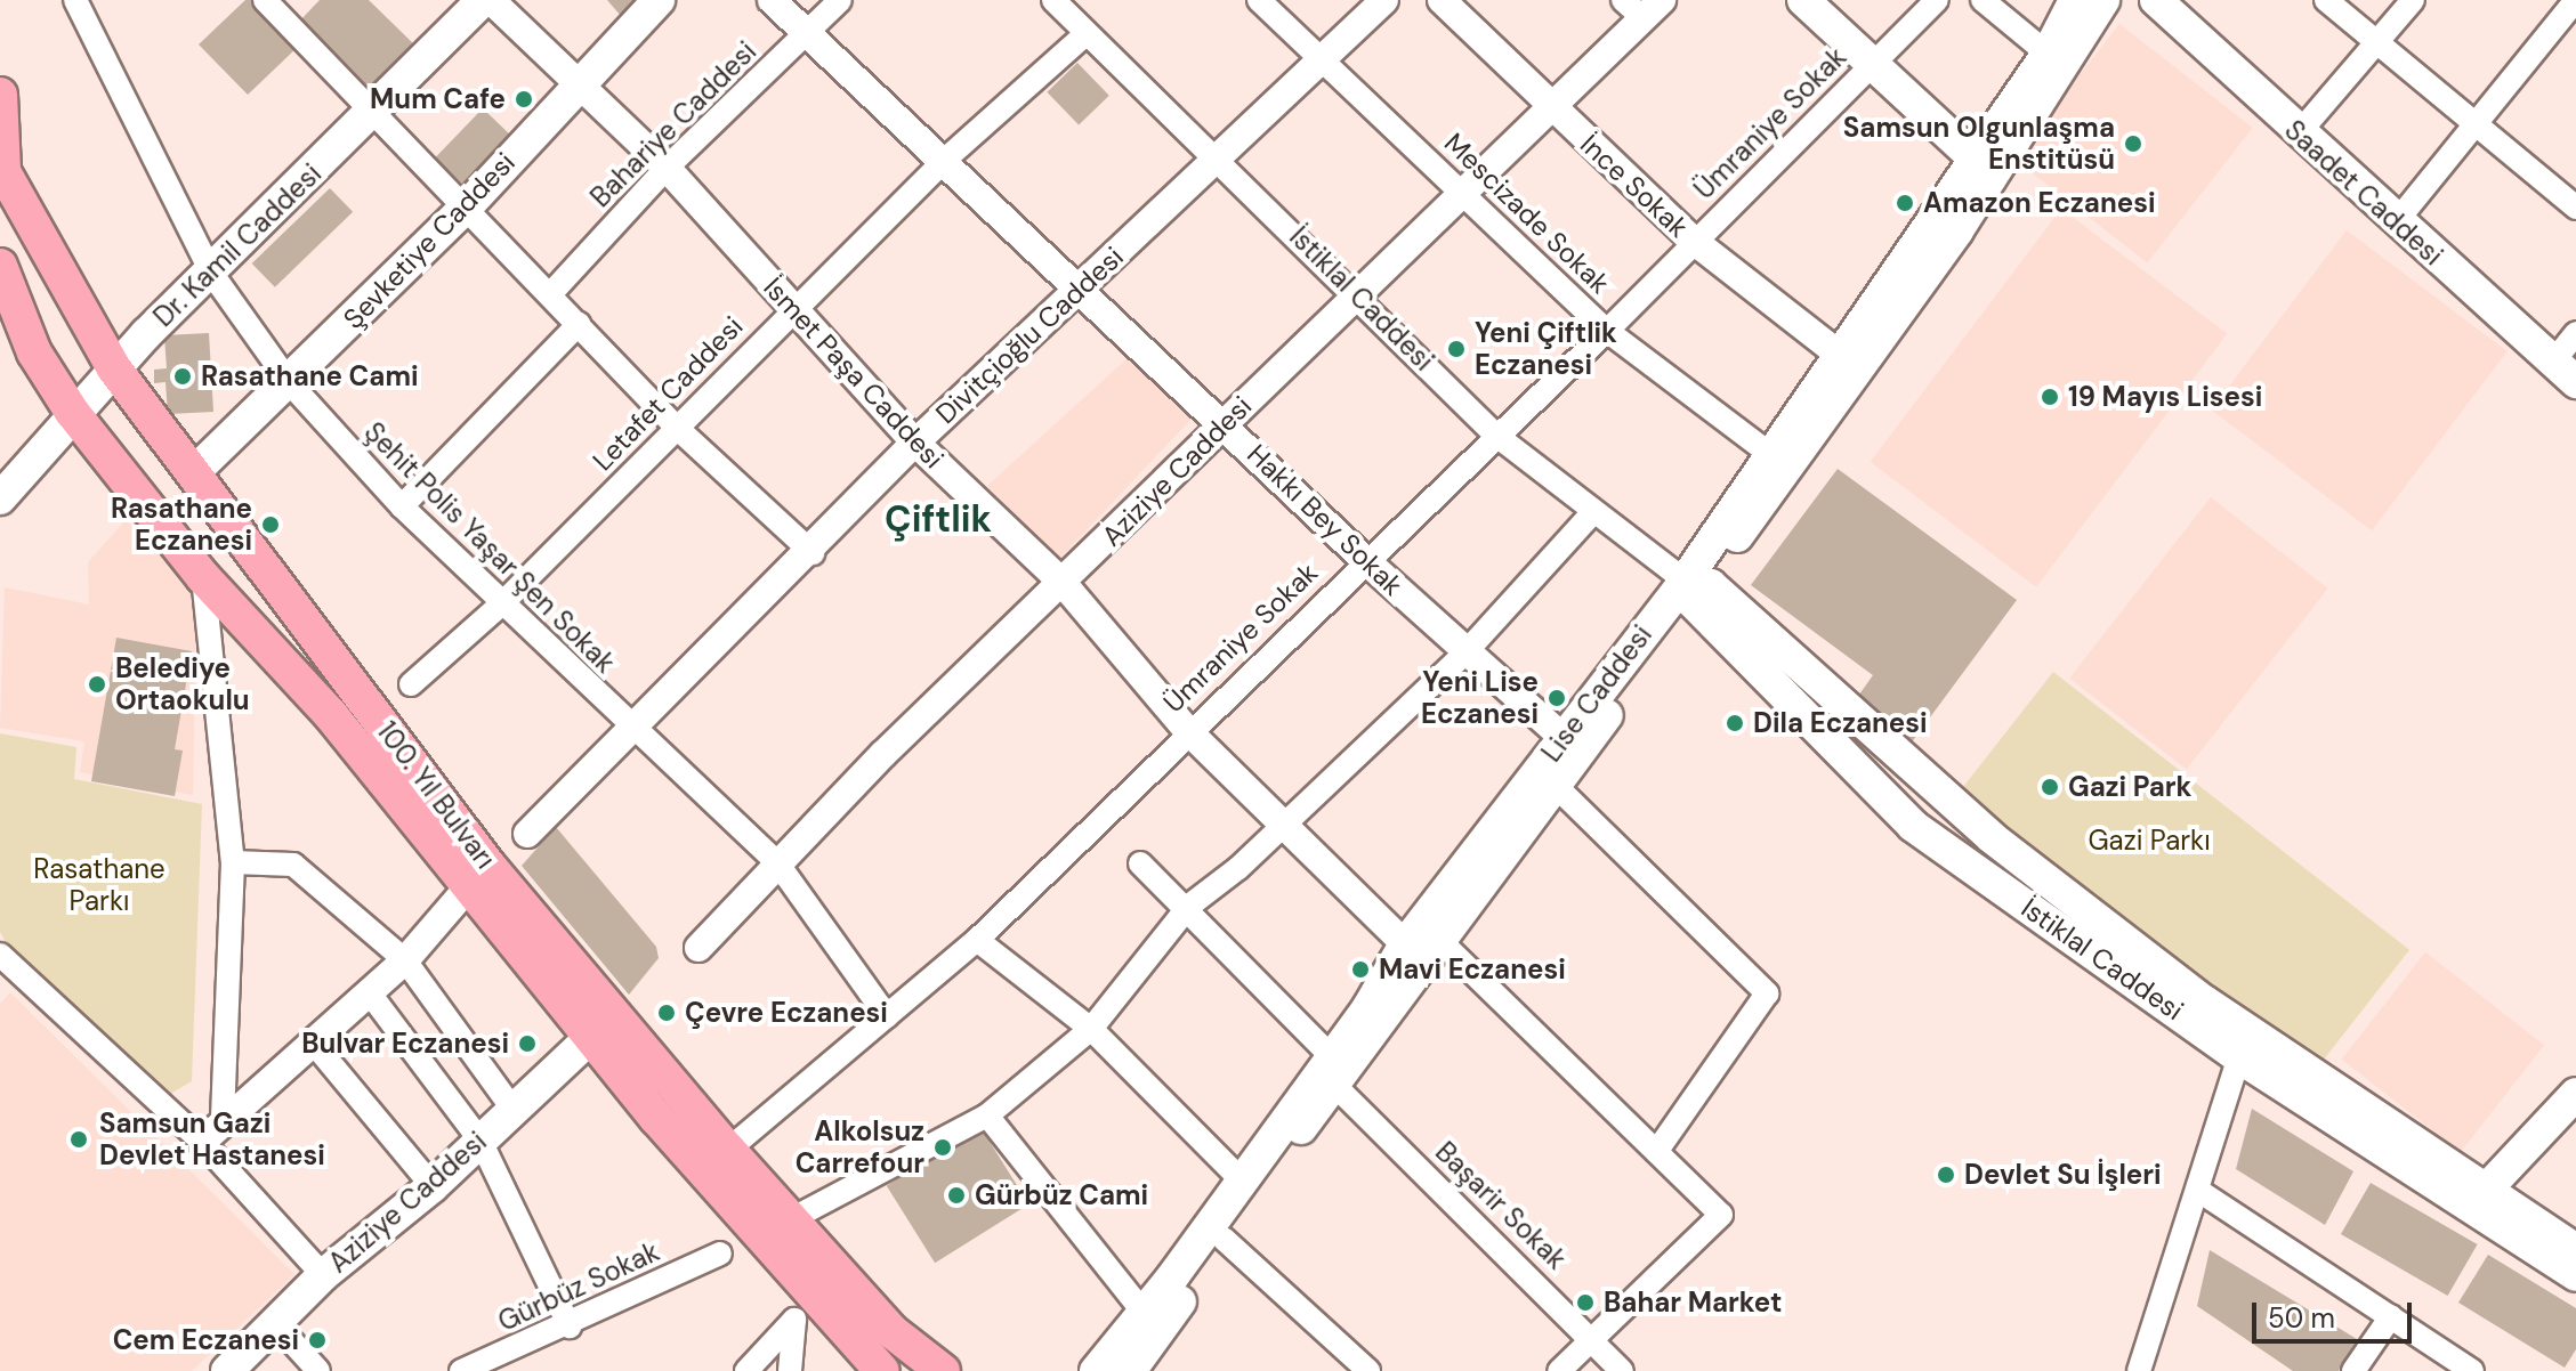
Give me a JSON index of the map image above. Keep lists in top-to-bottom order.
{
  "streets": {
    "main road": [
      "Saadet Caddesi",
      "Şevketiye Caddesi",
      "Dr. Kamil Caddesi",
      "İstiklal Caddesi",
      "Aziziye Caddesi",
      "Lise Caddesi",
      "100. Yıl Bulvarı"
    ],
    "street": [
      "Ümraniye Sokak",
      "Bahariye Caddesi",
      "İnce Sokak",
      "Mescizade Sokak",
      "Divitçioğlu Caddesi",
      "İsmet Paşa Caddesi",
      "Letafet Caddesi",
      "Hakkı Bey Sokak",
      "Şehit Polis Yaşar Şen Sokak",
      "Başarir Sokak",
      "Gürbüz Sokak"
    ]
  },
  "crossings": [
    ["Ümraniye Sokak", "İnce Sokak"],
    ["Ümraniye Sokak", "Mescizade Sokak"],
    ["Ümraniye Sokak", "İstiklal Caddesi"],
    ["Ümraniye Sokak", "İsmet Paşa Caddesi"],
    ["Ümraniye Sokak", "Hakkı Bey Sokak"],
    ["Ümraniye Sokak", "Şehit Polis Yaşar Şen Sokak"],
    ["Ümraniye Sokak", "100. Yıl Bulvarı"],
    ["Bahariye Caddesi", "İsmet Paşa Caddesi"],
    ["Bahariye Caddesi", "Hakkı Bey Sokak"],
    ["İnce Sokak", "Aziziye Caddesi"],
    ["İnce Sokak", "Lise Caddesi"],
    ["Mescizade Sokak", "Divitçioğlu Caddesi"],
    ["Mescizade Sokak", "Aziziye Caddesi"],
    ["Mescizade Sokak", "Lise Caddesi"],
    ["Şevketiye Caddesi", "İsmet Paşa Caddesi"],
    ["Şevketiye Caddesi", "Şehit Polis Yaşar Şen Sokak"],
    ["Şevketiye Caddesi", "100. Yıl Bulvarı"],
    ["Dr. Kamil Caddesi", "Şehit Polis Yaşar Şen Sokak"],
    ["Dr. Kamil Caddesi", "100. Yıl Bulvarı"],
    ["İstiklal Caddesi", "Divitçioğlu Caddesi"],
    ["İstiklal Caddesi", "Letafet Caddesi"],
    ["İstiklal Caddesi", "Aziziye Caddesi"],
    ["İstiklal Caddesi", "Lise Caddesi"],
    ["Divitçioğlu Caddesi", "İsmet Paşa Caddesi"],
    ["Divitçioğlu Caddesi", "Hakkı Bey Sokak"],
    ["Divitçioğlu Caddesi", "Şehit Polis Yaşar Şen Sokak"],
    ["İsmet Paşa Caddesi", "Letafet Caddesi"],
    ["İsmet Paşa Caddesi", "Aziziye Caddesi"],
    ["İsmet Paşa Caddesi", "Lise Caddesi"],
    ["Letafet Caddesi", "Hakkı Bey Sokak"],
    ["Letafet Caddesi", "Şehit Polis Yaşar Şen Sokak"],
    ["Aziziye Caddesi", "Hakkı Bey Sokak"],
    ["Aziziye Caddesi", "Şehit Polis Yaşar Şen Sokak"],
    ["Aziziye Caddesi", "100. Yıl Bulvarı"],
    ["Hakkı Bey Sokak", "Lise Caddesi"],
    ["Lise Caddesi", "Başarir Sokak"]
  ],
  "districts": ["Çiftlik"],
  "parks": ["Gazi Parkı", "Rasathane Parkı"],
  "places": [
    "Mum Cafe",
    "Samsun Olgunlaşma Enstitüsü",
    "Amazon Eczanesi",
    "Yeni Çiftlik Eczanesi",
    "Rasathane Cami",
    "19 Mayıs Lisesi",
    "Rasathane Eczanesi",
    "Belediye Ortaokulu",
    "Yeni Lise Eczanesi",
    "Dila Eczanesi",
    "Gazi Park",
    "Mavi Eczanesi",
    "Çevre Eczanesi",
    "Bulvar Eczanesi",
    "Samsun Gazi Devlet Hastanesi",
    "Alkolsuz Carrefour",
    "Devlet Su İşleri",
    "Gürbüz Cami",
    "Bahar Market",
    "Cem Eczanesi"
  ],
  "scale_bar": "50 m"
}
